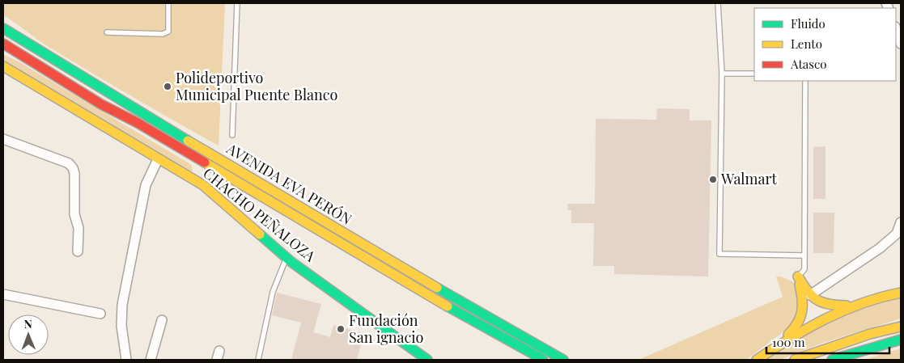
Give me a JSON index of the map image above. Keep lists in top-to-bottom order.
{
  "streets": {
    "main road": ["AVENIDA EVA PERÓN", "CHACHO PEÑALOZA"]
  },
  "places": ["Polideportivo Municipal Puente Blanco", "Walmart", "Fundación San ignacio"],
  "legend": ["Fluido", "Lento", "Atasco"],
  "scale_bar": "100 m",
  "north": "top"
}
